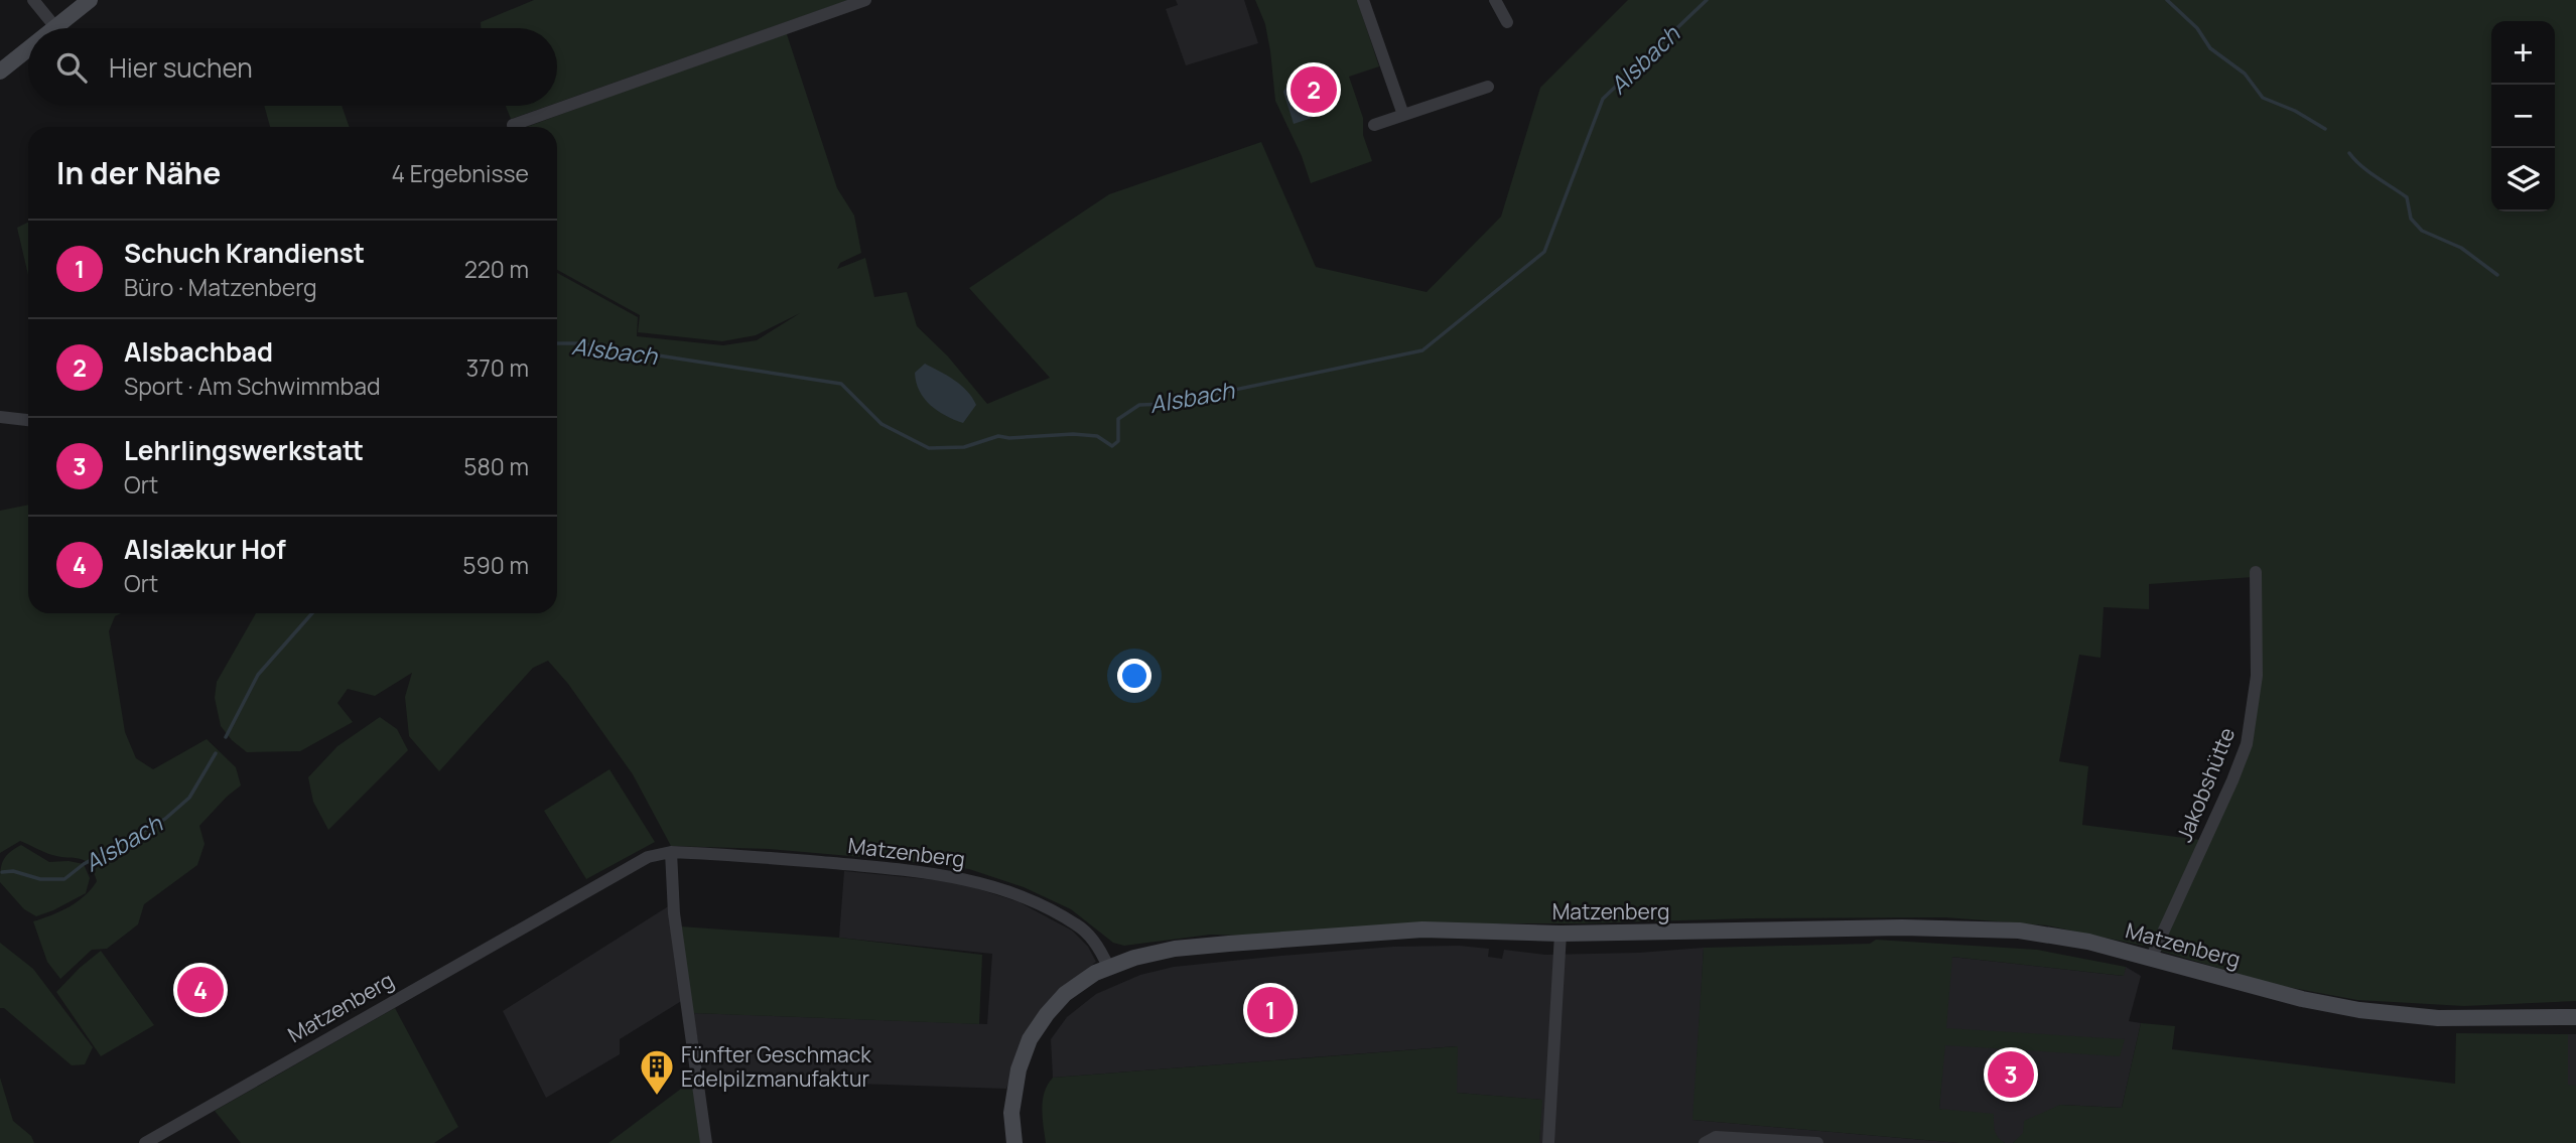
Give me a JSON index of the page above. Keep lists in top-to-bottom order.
{
  "streets": {
    "street": ["Jakobshütte", "Matzenberg"]
  },
  "crossings": [
    ["Jakobshütte", "Matzenberg"]
  ],
  "water": ["Alsbach"],
  "places": {
    "building": ["Fünfter Geschmack Edelpilzmanufaktur"]
  },
  "page": {
    "map_buttons": ["+", "−"],
    "search": "Hier suchen",
    "pins": [
      "2",
      "4",
      "1",
      "3"
    ],
    "heading": ["In der Nähe", "4 Ergebnisse"],
    "list": [
      {
        "mark": "1",
        "name": "Schuch Krandienst",
        "note": "Büro · Matzenberg",
        "value": "220 m"
      },
      {
        "mark": "2",
        "name": "Alsbachbad",
        "note": "Sport · Am Schwimmbad",
        "value": "370 m"
      },
      {
        "mark": "3",
        "name": "Lehrlingswerkstatt",
        "note": "Ort",
        "value": "580 m"
      },
      {
        "mark": "4",
        "name": "Alslækur Hof",
        "note": "Ort",
        "value": "590 m"
      }
    ]
  }
}
